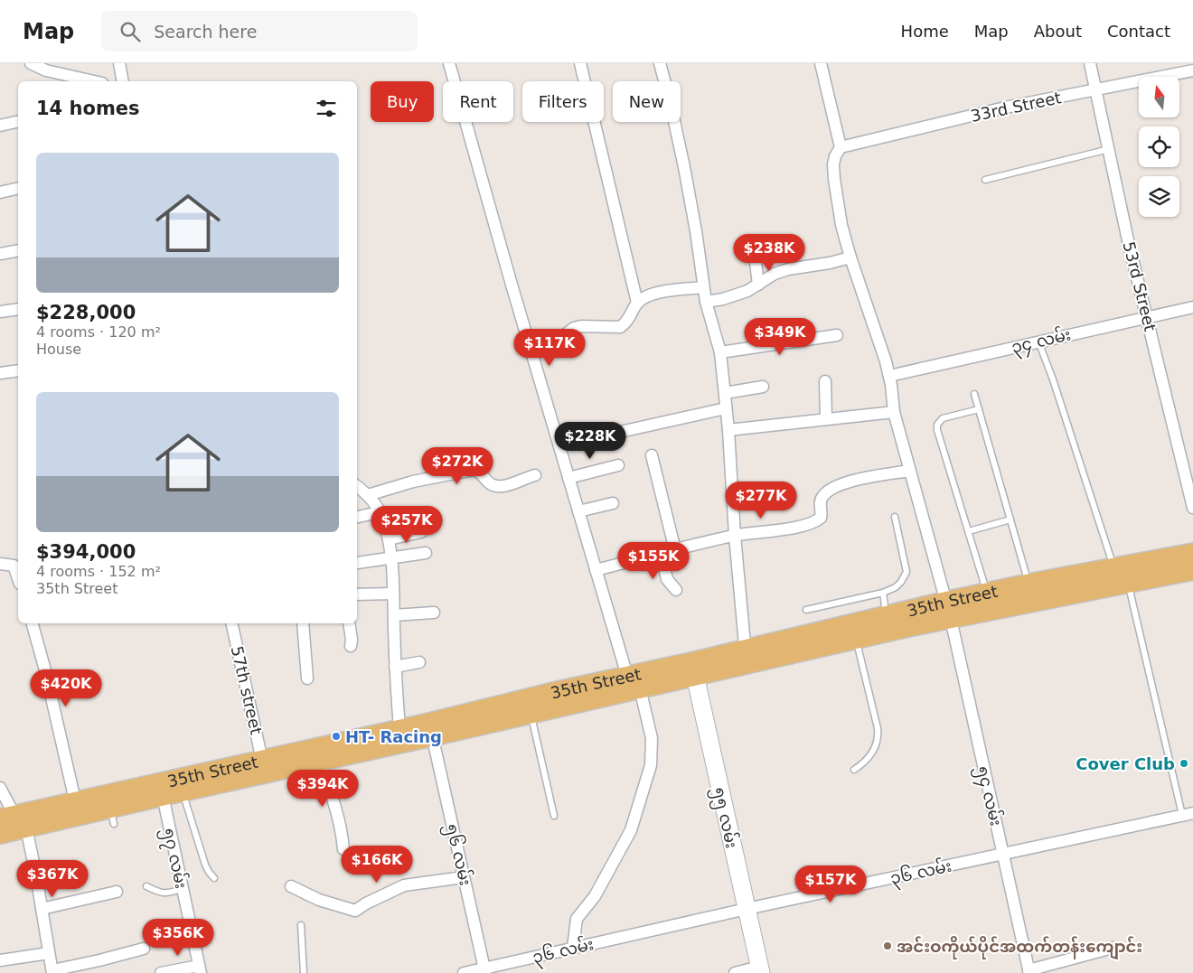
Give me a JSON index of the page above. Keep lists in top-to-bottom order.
{
  "streets": {
    "main road": ["35th Street", "၅၅ လမ်း"],
    "street": [
      "33rd Street",
      "53rd Street",
      "၃၄ လမ်း",
      "57th street",
      "၅၄ လမ်း",
      "၅၆ လမ်း",
      "၅၇ လမ်း",
      "၃၆ လမ်း"
    ]
  },
  "crossings": [
    ["33rd Street", "53rd Street"],
    ["33rd Street", "၅၄ လမ်း"],
    ["53rd Street", "၃၄ လမ်း"],
    ["၃၄ လမ်း", "၅၄ လမ်း"],
    ["35th Street", "57th street"],
    ["35th Street", "၅၄ လမ်း"],
    ["35th Street", "၅၅ လမ်း"],
    ["35th Street", "၅၆ လမ်း"],
    ["35th Street", "၅၇ လမ်း"],
    ["၅၄ လမ်း", "၃၆ လမ်း"],
    ["၅၅ လမ်း", "၃၆ လမ်း"],
    ["၅၆ လမ်း", "၃၆ လမ်း"]
  ],
  "places": ["HT- Racing", "Cover Club", "အင်းဝကိုယ်ပိုင်အထက်တန်းကျောင်း"],
  "north": "top",
  "page": {
    "header": "Map",
    "search": "Search here",
    "nav": [
      "Home",
      "Map",
      "About",
      "Contact"
    ],
    "chip": [
      "Buy",
      "Rent",
      "Filters",
      "New"
    ],
    "heading": "14 homes",
    "list": [
      {
        "name": "$228,000",
        "note": "4 rooms · 120 m² · House"
      },
      {
        "name": "$394,000",
        "note": "4 rooms · 152 m² · 35th Street"
      }
    ],
    "price": [
      "$238K",
      "$349K",
      "$117K",
      "$228K",
      "$272K",
      "$277K",
      "$257K",
      "$155K",
      "$420K",
      "$394K",
      "$166K",
      "$367K",
      "$157K",
      "$356K"
    ]
  }
}
